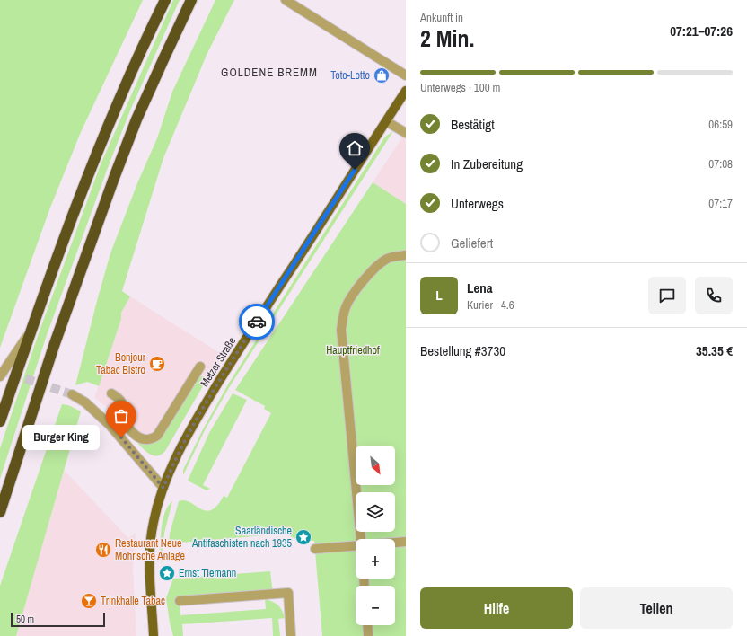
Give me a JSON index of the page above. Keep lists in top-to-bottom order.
{
  "streets": {
    "main road": ["Metzer Straße"]
  },
  "districts": ["GOLDENE BREMM"],
  "parks": ["Hauptfriedhof"],
  "places": {
    "shop": ["Toto-Lotto"],
    "cafe": ["Bonjour Tabac Bistro"],
    "other": ["Burger King"],
    "place": ["Saarländische Antifaschisten nach 1935", "Ernst Tiemann"],
    "restaurant": ["Restaurant Neue Mohr'sche Anlage"],
    "bar": ["Trinkhalle Tabac"]
  },
  "scale_bar": "50 m",
  "north": "bottom right",
  "page": {
    "heading": ["2 Min.", "Ankunft in", "07:21–07:26"],
    "panel": [
      "Lena",
      "Kurier · 4.6",
      "Bestellung #3730",
      "35.35 €"
    ],
    "bar": "Unterwegs · 100 m",
    "list": [
      ["Bestätigt", "06:59"],
      ["In Zubereitung", "07:08"],
      ["Unterwegs", "07:17"],
      "Geliefert"
    ],
    "round": "L",
    "bubble": "Burger King",
    "map_buttons": ["+", "−"],
    "buttons": ["Hilfe", "Teilen"],
    "scale": "50 m"
  }
}
